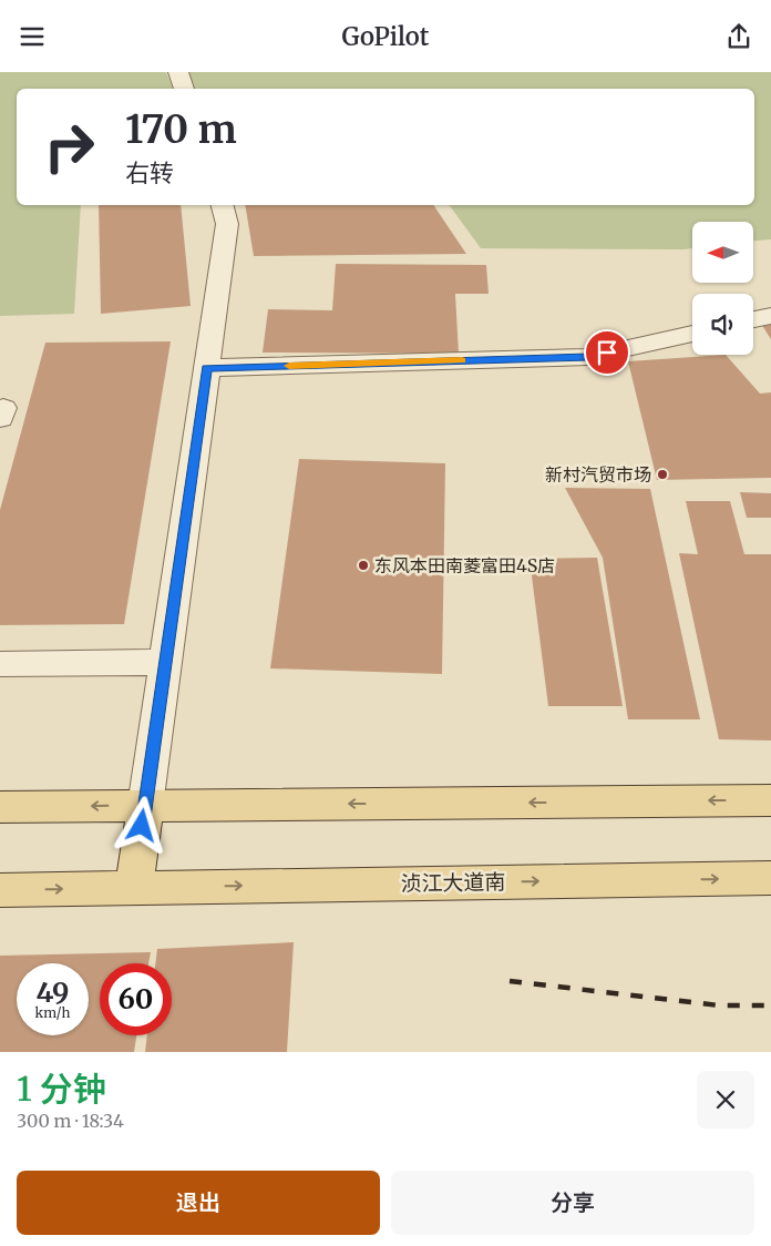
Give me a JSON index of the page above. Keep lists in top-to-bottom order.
{
  "streets": {
    "main road": ["浈江大道南"]
  },
  "places": ["新村汽贸市场", "东风本田南菱富田4S店"],
  "north": "left",
  "page": {
    "header": "GoPilot",
    "turn": ["170 m", "右转"],
    "speed": "49 km/h",
    "limit": "60",
    "heading": ["1 分钟", "300 m · 18:34"],
    "buttons": ["退出", "分享"]
  }
}
